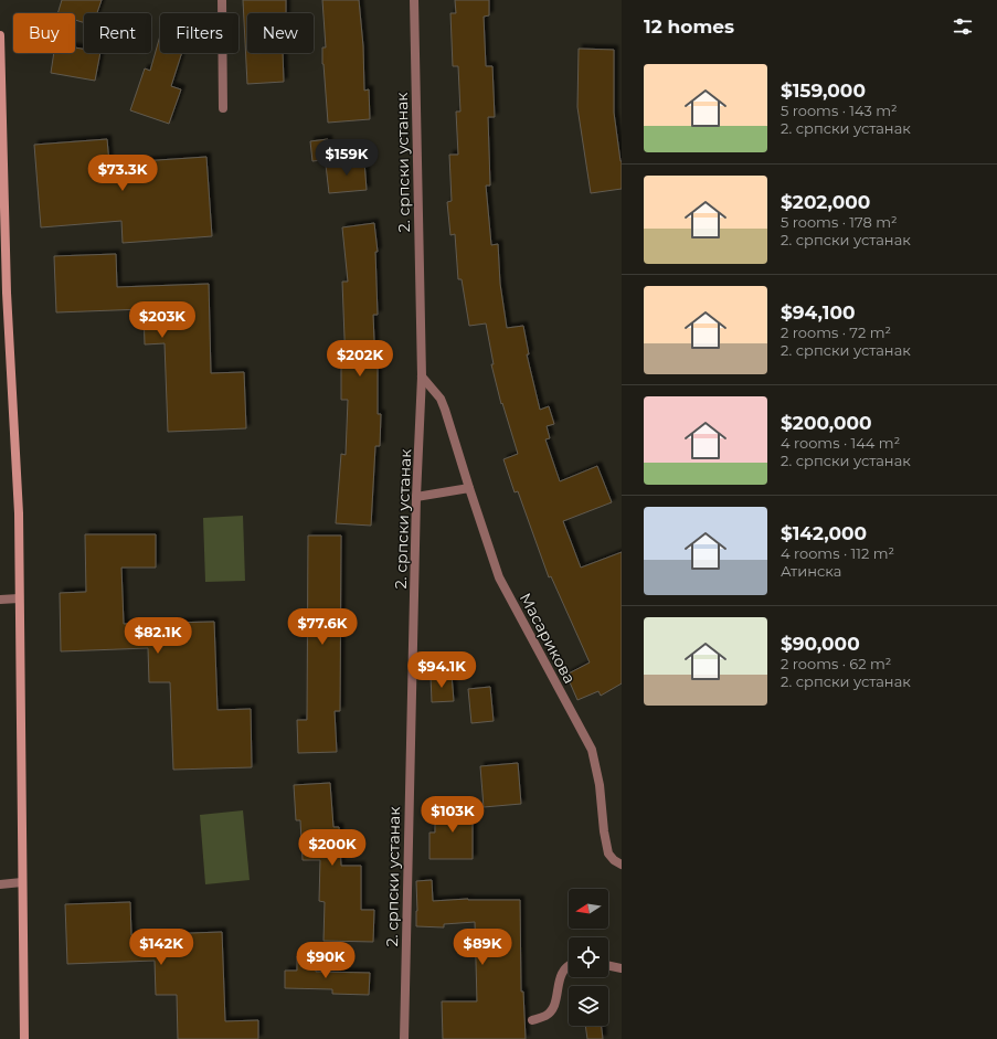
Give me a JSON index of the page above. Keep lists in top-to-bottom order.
{
  "streets": {
    "street": ["2. српски устанак", "Масарикова"]
  },
  "crossings": [
    ["2. српски устанак", "Масарикова"]
  ],
  "north": "left",
  "page": {
    "heading": "12 homes",
    "chip": [
      "Buy",
      "Rent",
      "Filters",
      "New"
    ],
    "list": [
      {
        "name": "$159,000",
        "note": "5 rooms · 143 m² · 2. српски устанак"
      },
      {
        "name": "$202,000",
        "note": "5 rooms · 178 m² · 2. српски устанак"
      },
      {
        "name": "$94,100",
        "note": "2 rooms · 72 m² · 2. српски устанак"
      },
      {
        "name": "$200,000",
        "note": "4 rooms · 144 m² · 2. српски устанак"
      },
      {
        "name": "$142,000",
        "note": "4 rooms · 112 m² · Атинска"
      },
      {
        "name": "$90,000",
        "note": "2 rooms · 62 m² · 2. српски устанак"
      }
    ],
    "price": [
      "$159K",
      "$73.3K",
      "$203K",
      "$202K",
      "$77.6K",
      "$82.1K",
      "$94.1K",
      "$103K",
      "$200K",
      "$142K",
      "$89K",
      "$90K"
    ]
  }
}
